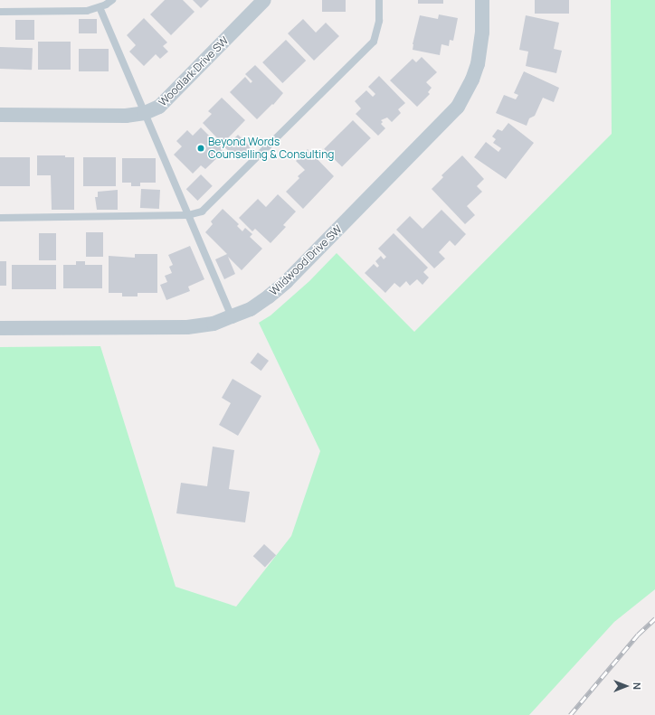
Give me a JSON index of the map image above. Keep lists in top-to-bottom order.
{
  "streets": {
    "street": ["Woodlark Drive SW", "Wildwood Drive SW"]
  },
  "places": ["Beyond Words Counselling & Consulting"],
  "north": "right"
}
